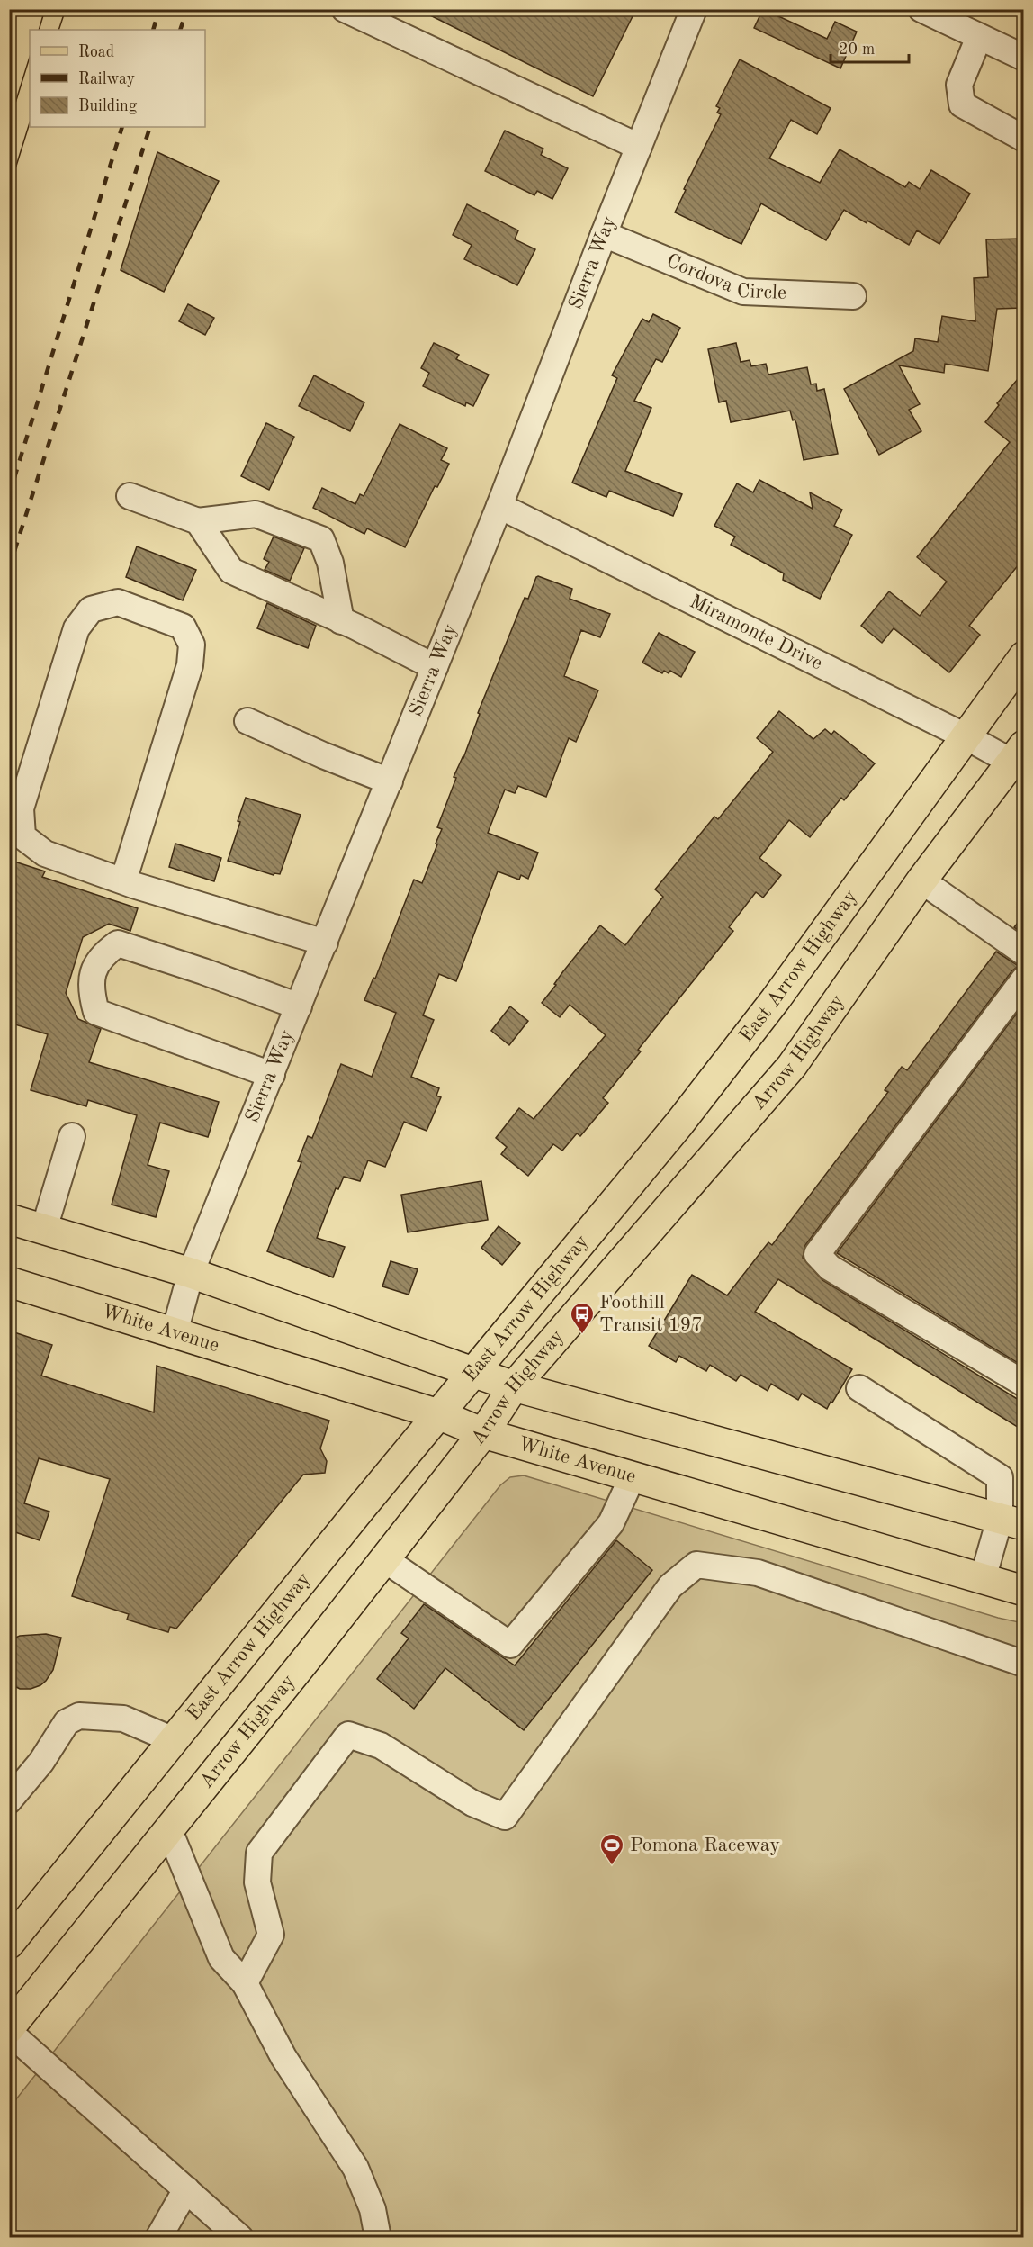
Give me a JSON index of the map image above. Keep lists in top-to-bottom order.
{
  "streets": {
    "main road": ["East Arrow Highway", "Arrow Highway", "White Avenue"],
    "street": ["Sierra Way", "Cordova Circle", "Miramonte Drive"]
  },
  "crossings": [
    ["Sierra Way", "Cordova Circle"],
    ["Sierra Way", "Miramonte Drive"],
    ["Sierra Way", "White Avenue"],
    ["Miramonte Drive", "East Arrow Highway"],
    ["Miramonte Drive", "Arrow Highway"],
    ["East Arrow Highway", "White Avenue"],
    ["Arrow Highway", "White Avenue"]
  ],
  "places": {
    "bus stop": ["Foothill Transit 197"],
    "sports": ["Pomona Raceway"]
  },
  "legend": ["Road", "Railway", "Building"],
  "scale_bar": "20 m"
}
